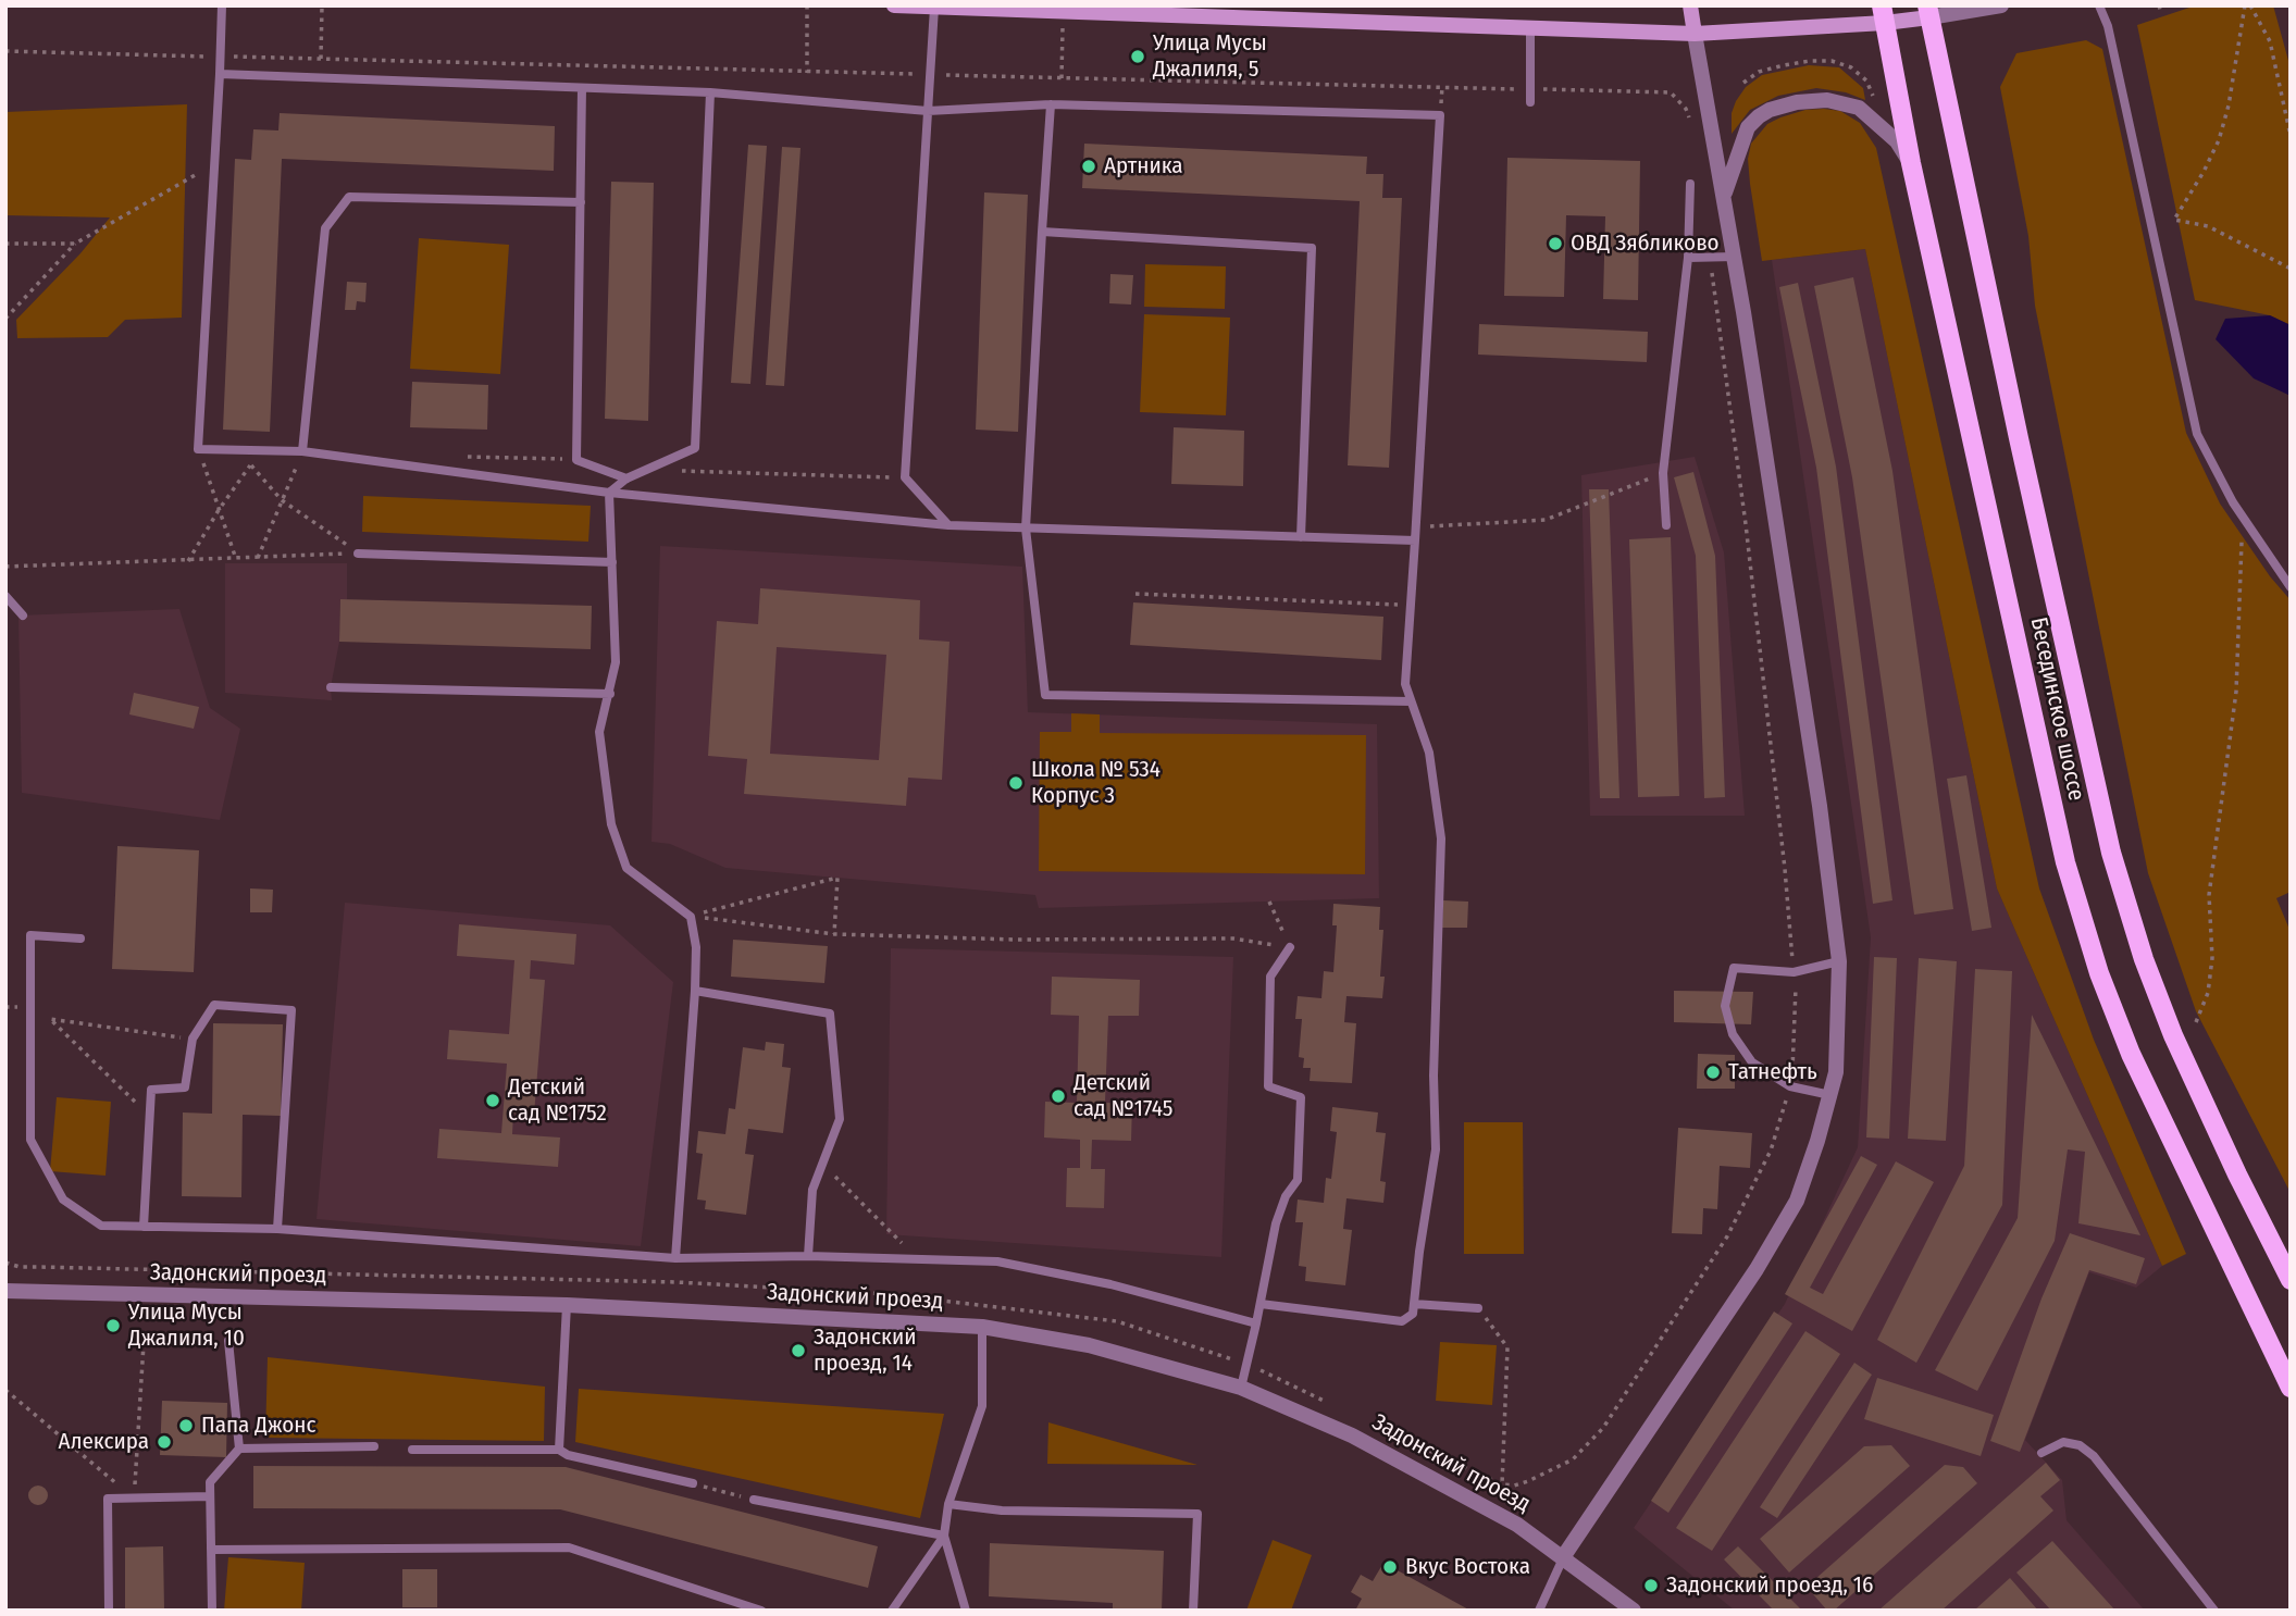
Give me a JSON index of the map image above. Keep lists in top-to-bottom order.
{
  "streets": {
    "main road": ["Бесединское шоссе"],
    "street": ["Задонский проезд"]
  },
  "places": [
    "Улица Мусы Джалиля, 5",
    "Артника",
    "ОВД Зябликово",
    "Школа № 534 Корпус 3",
    "Татнефть",
    "Детский сад №1745",
    "Детский сад №1752",
    "Улица Мусы Джалиля, 10",
    "Задонский проезд, 14",
    "Папа Джонс",
    "Алексира",
    "Вкус Востока",
    "Задонский проезд, 16"
  ]
}
